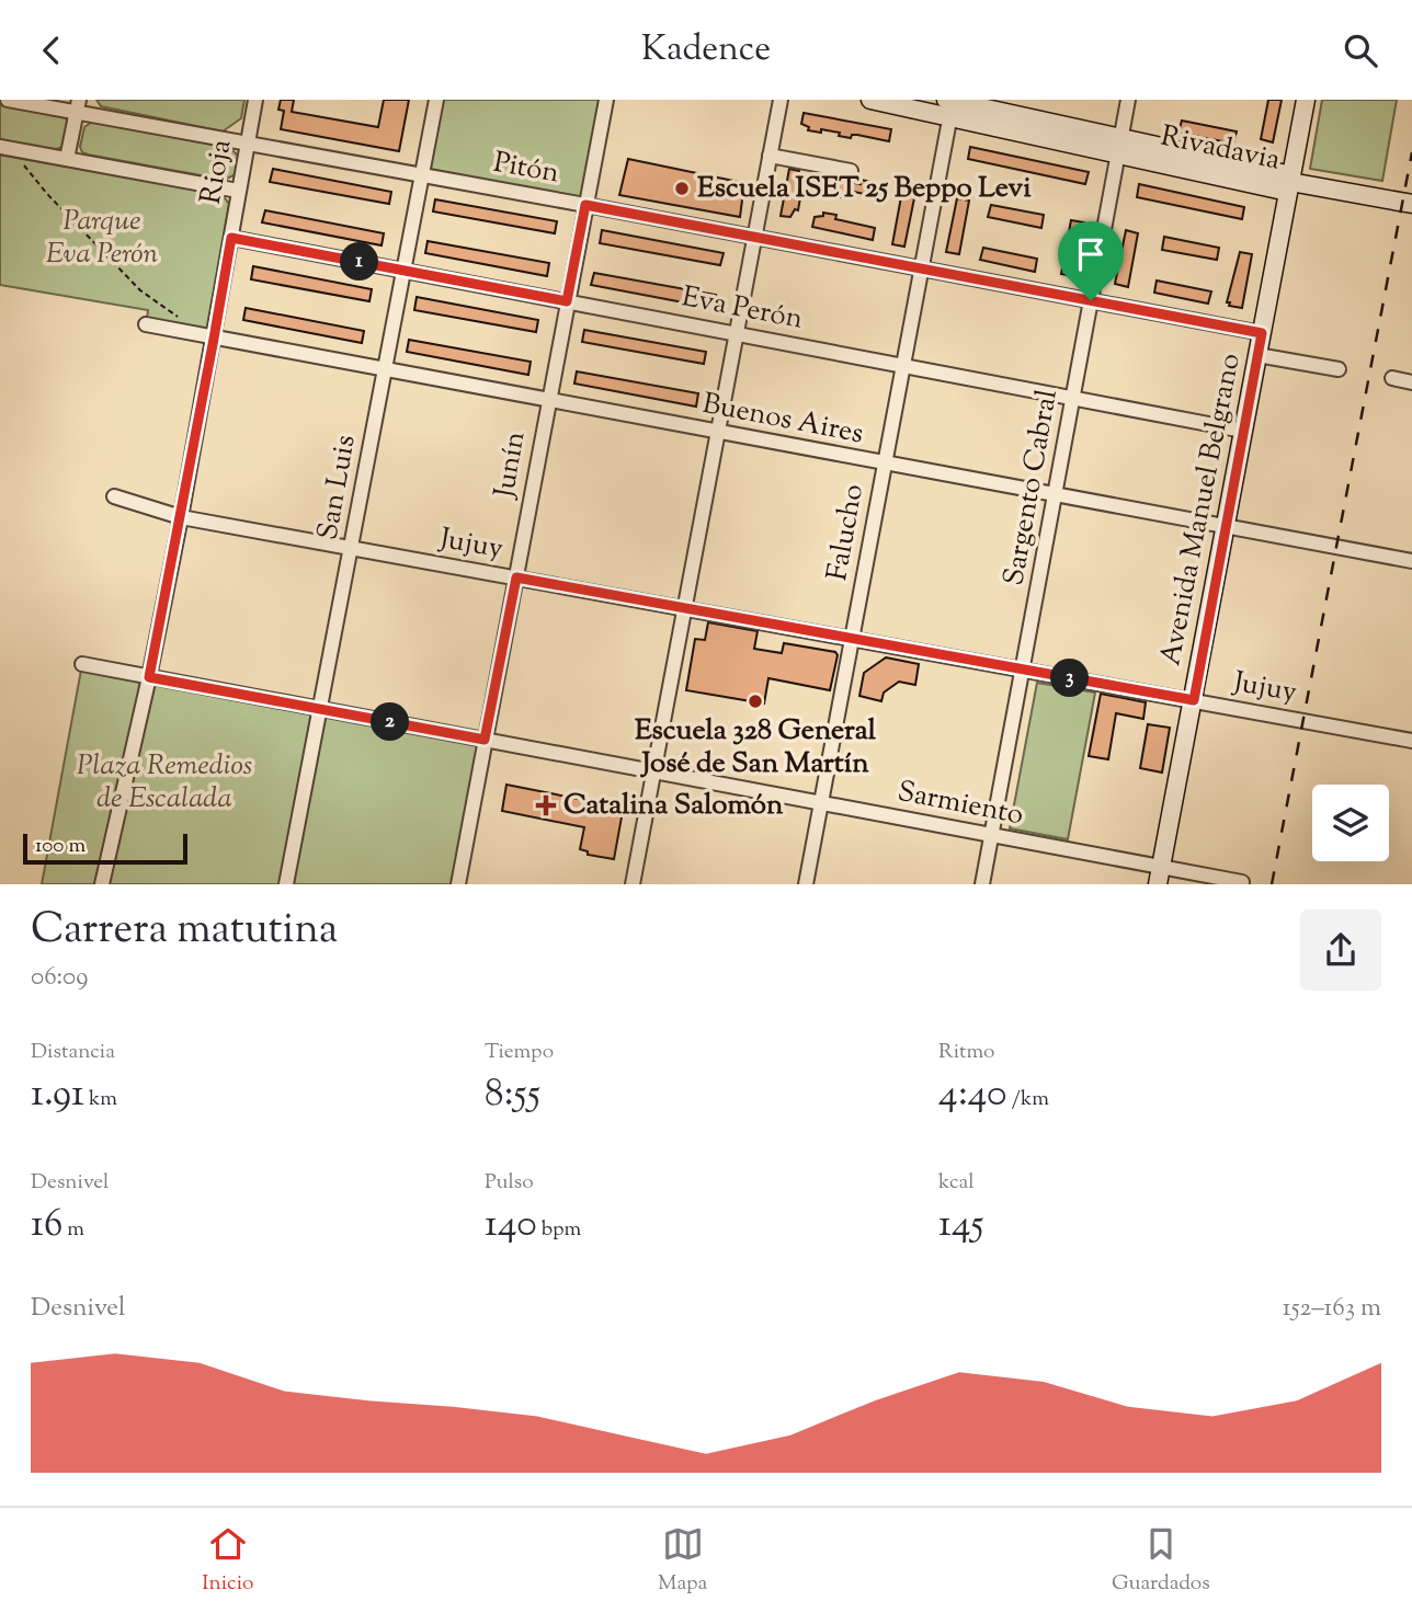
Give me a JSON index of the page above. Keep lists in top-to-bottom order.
{
  "streets": {
    "main road": ["Rivadavia", "Avenida Manuel Belgrano"],
    "street": [
      "Pitón",
      "Rioja",
      "Eva Perón",
      "Buenos Aires",
      "Junín",
      "San Luis",
      "Sargento Cabral",
      "Falucho",
      "Jujuy",
      "Sarmiento"
    ]
  },
  "crossings": [
    ["Rivadavia", "Sargento Cabral"],
    ["Rivadavia", "Avenida Manuel Belgrano"],
    ["Rivadavia", "Falucho"],
    ["Pitón", "Rioja"],
    ["Pitón", "Junín"],
    ["Pitón", "San Luis"],
    ["Pitón", "Sargento Cabral"],
    ["Pitón", "Avenida Manuel Belgrano"],
    ["Pitón", "Falucho"],
    ["Rioja", "Eva Perón"],
    ["Rioja", "Buenos Aires"],
    ["Rioja", "Jujuy"],
    ["Rioja", "Sarmiento"],
    ["Eva Perón", "Junín"],
    ["Eva Perón", "San Luis"],
    ["Eva Perón", "Sargento Cabral"],
    ["Eva Perón", "Avenida Manuel Belgrano"],
    ["Eva Perón", "Falucho"],
    ["Buenos Aires", "Junín"],
    ["Buenos Aires", "San Luis"],
    ["Buenos Aires", "Sargento Cabral"],
    ["Buenos Aires", "Avenida Manuel Belgrano"],
    ["Buenos Aires", "Falucho"],
    ["Junín", "Jujuy"],
    ["Junín", "Sarmiento"],
    ["San Luis", "Jujuy"],
    ["San Luis", "Sarmiento"],
    ["Sargento Cabral", "Jujuy"],
    ["Sargento Cabral", "Sarmiento"],
    ["Avenida Manuel Belgrano", "Jujuy"],
    ["Avenida Manuel Belgrano", "Sarmiento"],
    ["Falucho", "Jujuy"],
    ["Falucho", "Sarmiento"]
  ],
  "parks": ["Parque Eva Perón", "Plaza Remedios de Escalada"],
  "places": {
    "other": ["Escuela ISET 25 Beppo Levi", "Escuela 328 General José de San Martín"],
    "health": ["Catalina Salomón"]
  },
  "scale_bar": "100 m",
  "page": {
    "header": "Kadence",
    "pins": ["1", "3", "2"],
    "scale": "100 m",
    "heading": ["Carrera matutina", "06:09"],
    "stats": [
      ["Distancia", "1.91 km"],
      ["Tiempo", "8:55"],
      ["Ritmo", "4:40 /km"],
      ["Desnivel", "16 m"],
      ["Pulso", "140 bpm"],
      ["kcal", "145"]
    ],
    "chart": ["Desnivel", "152–163 m"],
    "tabs": ["Inicio", "Mapa", "Guardados"]
  }
}
